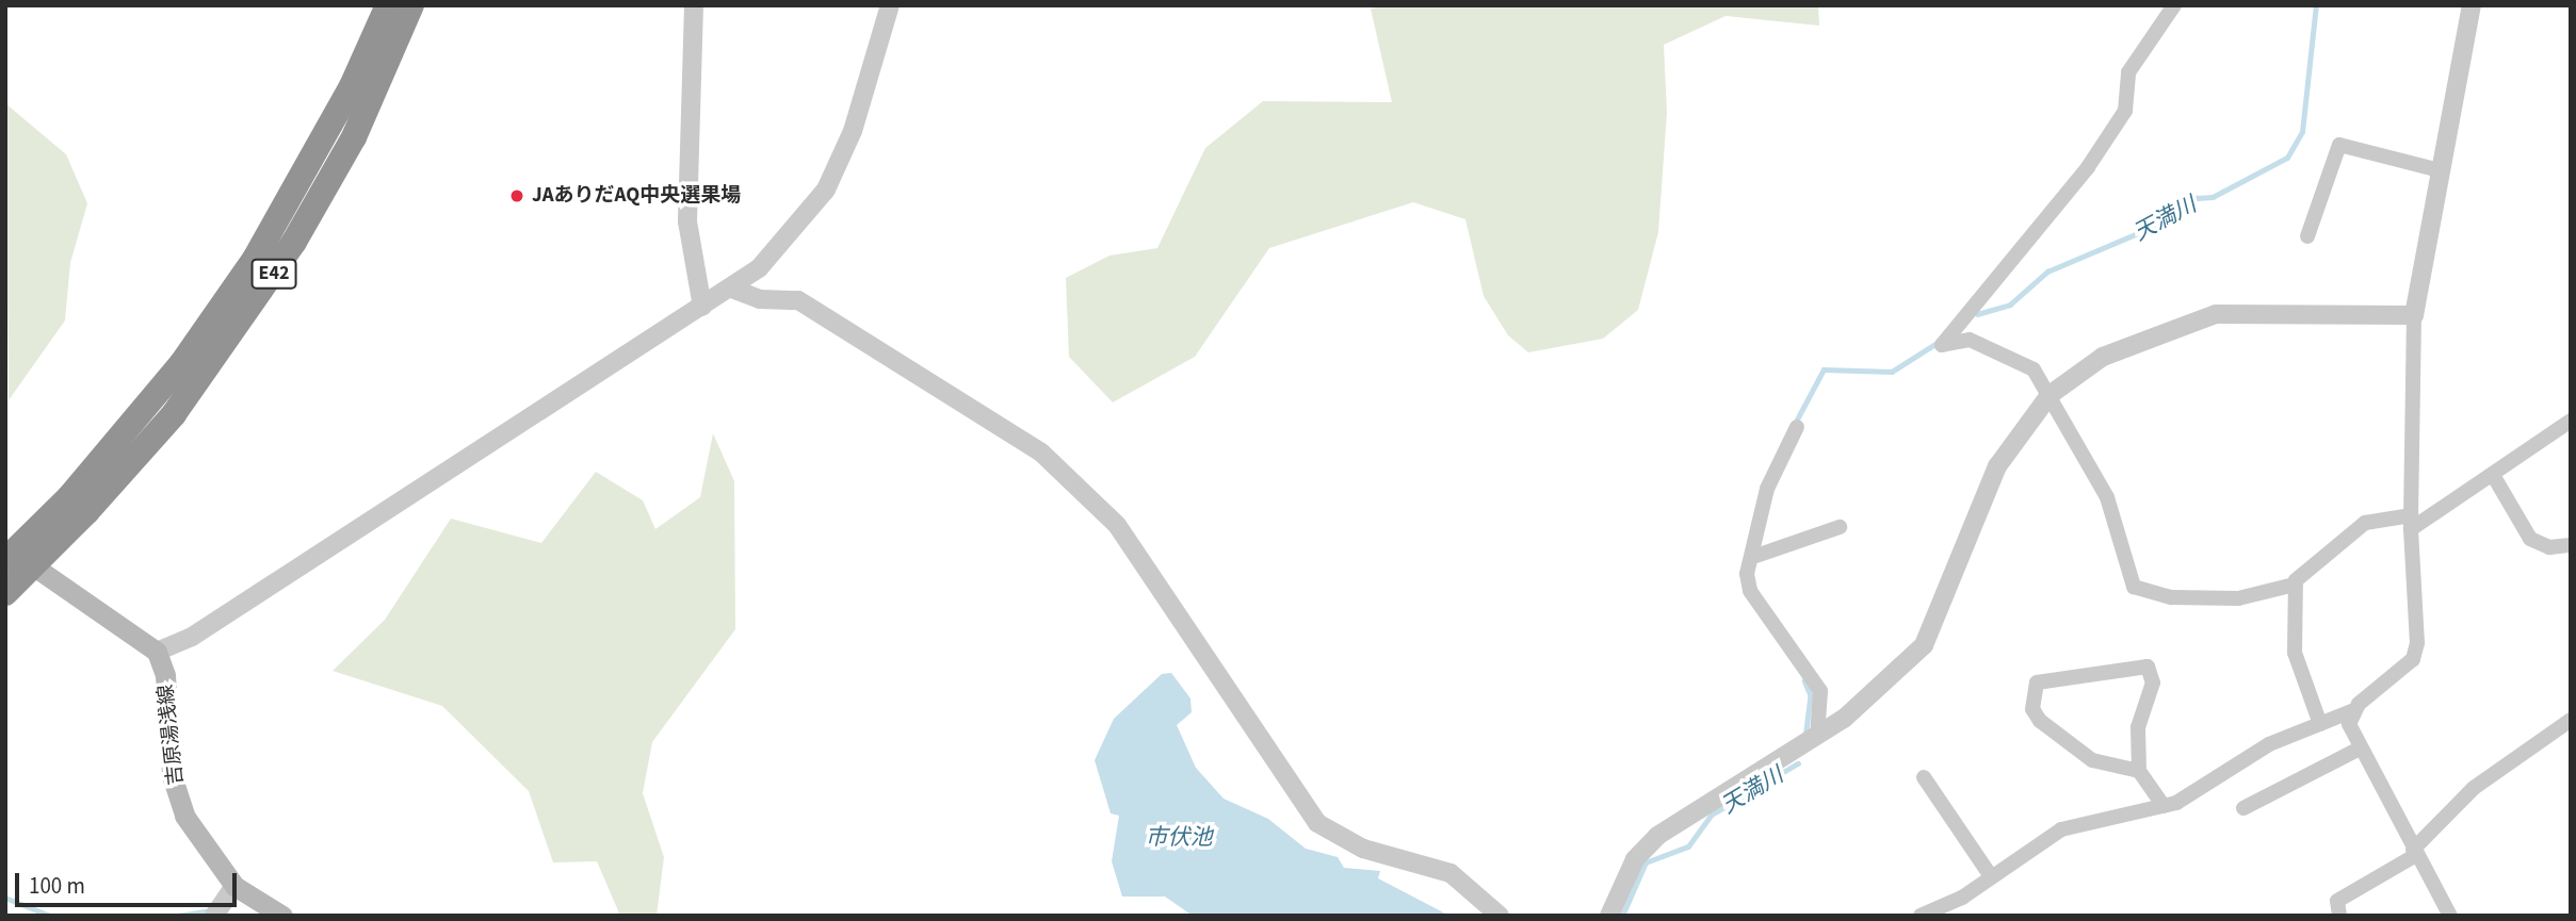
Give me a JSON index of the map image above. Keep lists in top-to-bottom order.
{
  "streets": {
    "highway": ["E42"],
    "main road": ["吉原湯浅線"]
  },
  "water": ["天満川", "市伏池"],
  "places": ["JAありだAQ中央選果場"],
  "scale_bar": "100 m"
}
